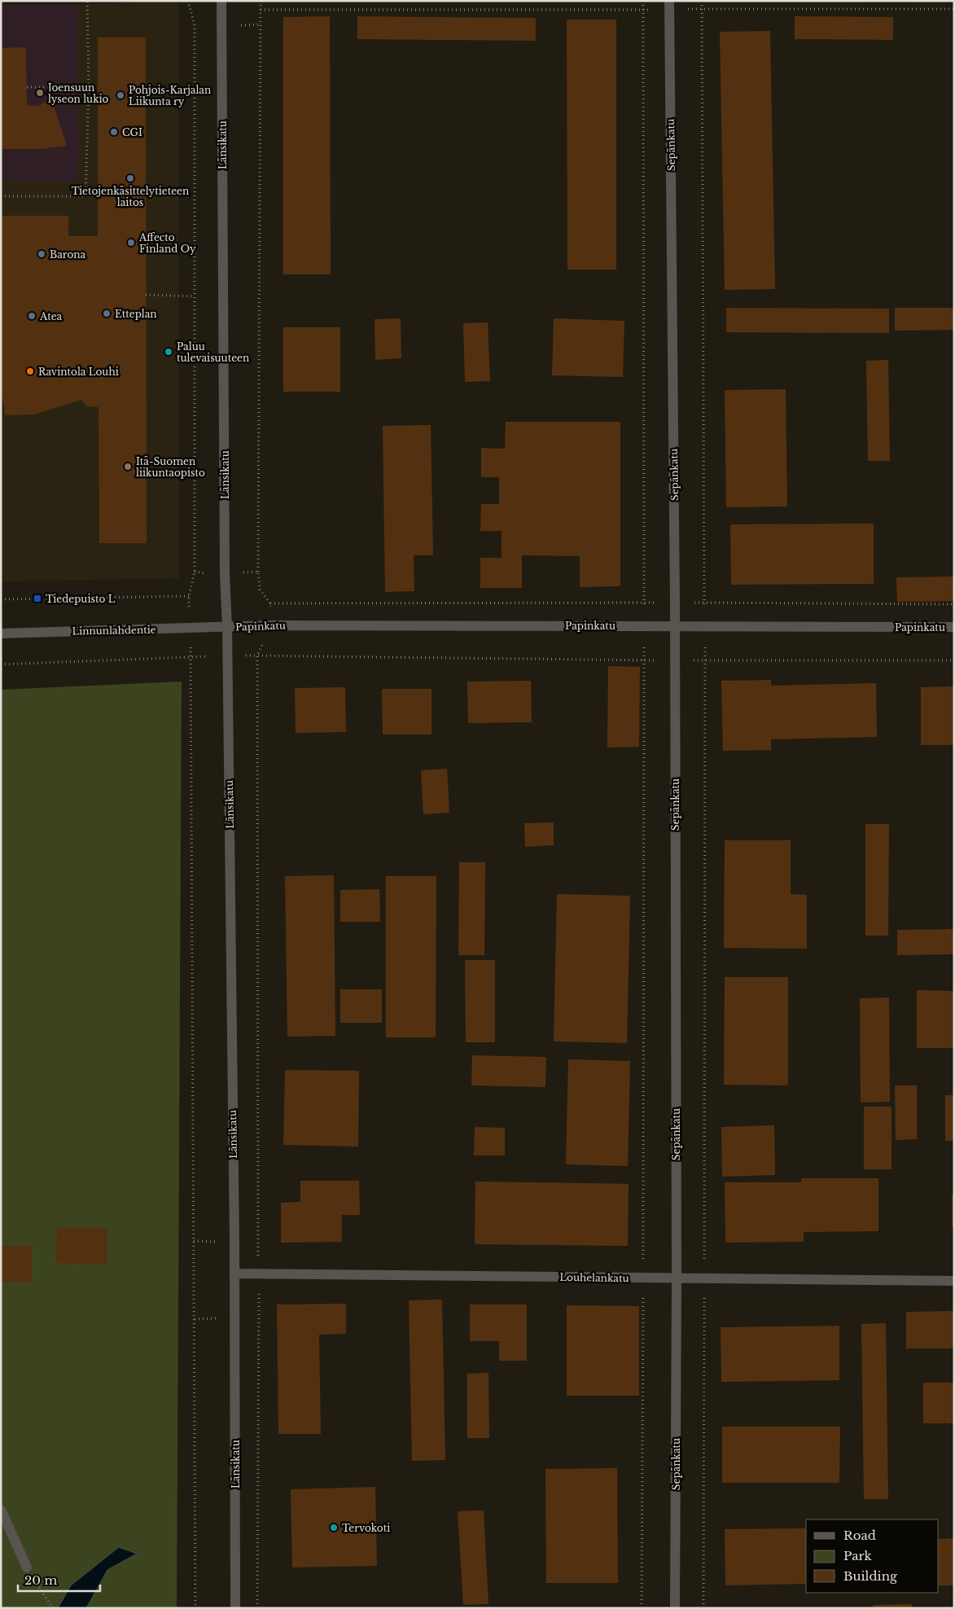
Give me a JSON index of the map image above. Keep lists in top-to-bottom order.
{
  "streets": {
    "street": [
      "Länsikatu",
      "Sepänkatu",
      "Papinkatu",
      "Linnunlahdentie",
      "Louhelankatu"
    ]
  },
  "crossings": [
    ["Länsikatu", "Papinkatu"],
    ["Länsikatu", "Linnunlahdentie"],
    ["Länsikatu", "Louhelankatu"],
    ["Sepänkatu", "Papinkatu"],
    ["Sepänkatu", "Louhelankatu"],
    ["Papinkatu", "Linnunlahdentie"]
  ],
  "places": {
    "other": [
      "Joensuun lyseon lukio",
      "Pohjois-Karjalan Liikunta ry",
      "CGI",
      "Tietojenkäsittelytieteen laitos",
      "Affecto Finland Oy",
      "Barona",
      "Etteplan",
      "Atea",
      "Paluu tulevaisuuteen",
      "Ravintola Louhi",
      "Itä-Suomen liikuntaopisto",
      "Tervokoti"
    ],
    "transit": ["Tiedepuisto L"]
  },
  "legend": ["Road", "Park", "Building"],
  "scale_bar": "20 m"
}
